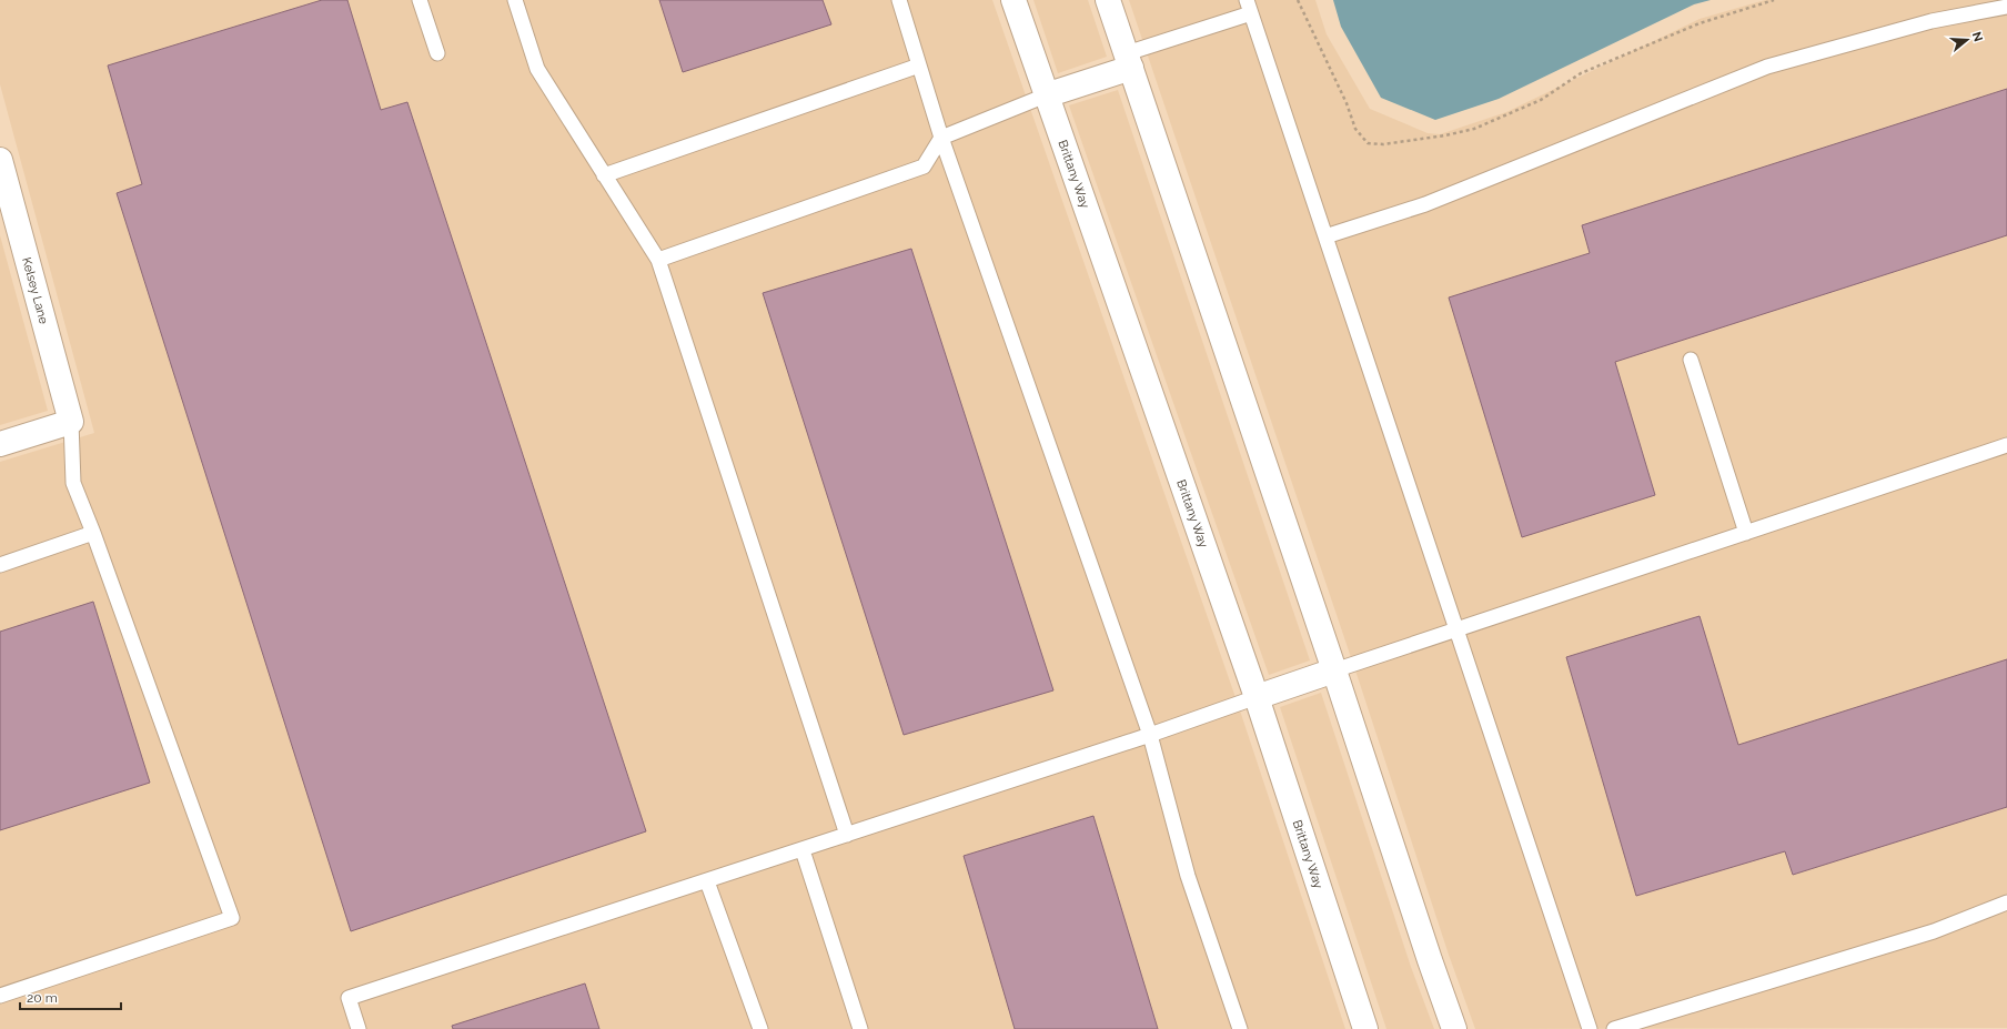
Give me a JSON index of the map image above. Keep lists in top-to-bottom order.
{
  "streets": {
    "street": ["Brittany Way", "Kelsey Lane"]
  },
  "scale_bar": "20 m",
  "north": "right"
}
